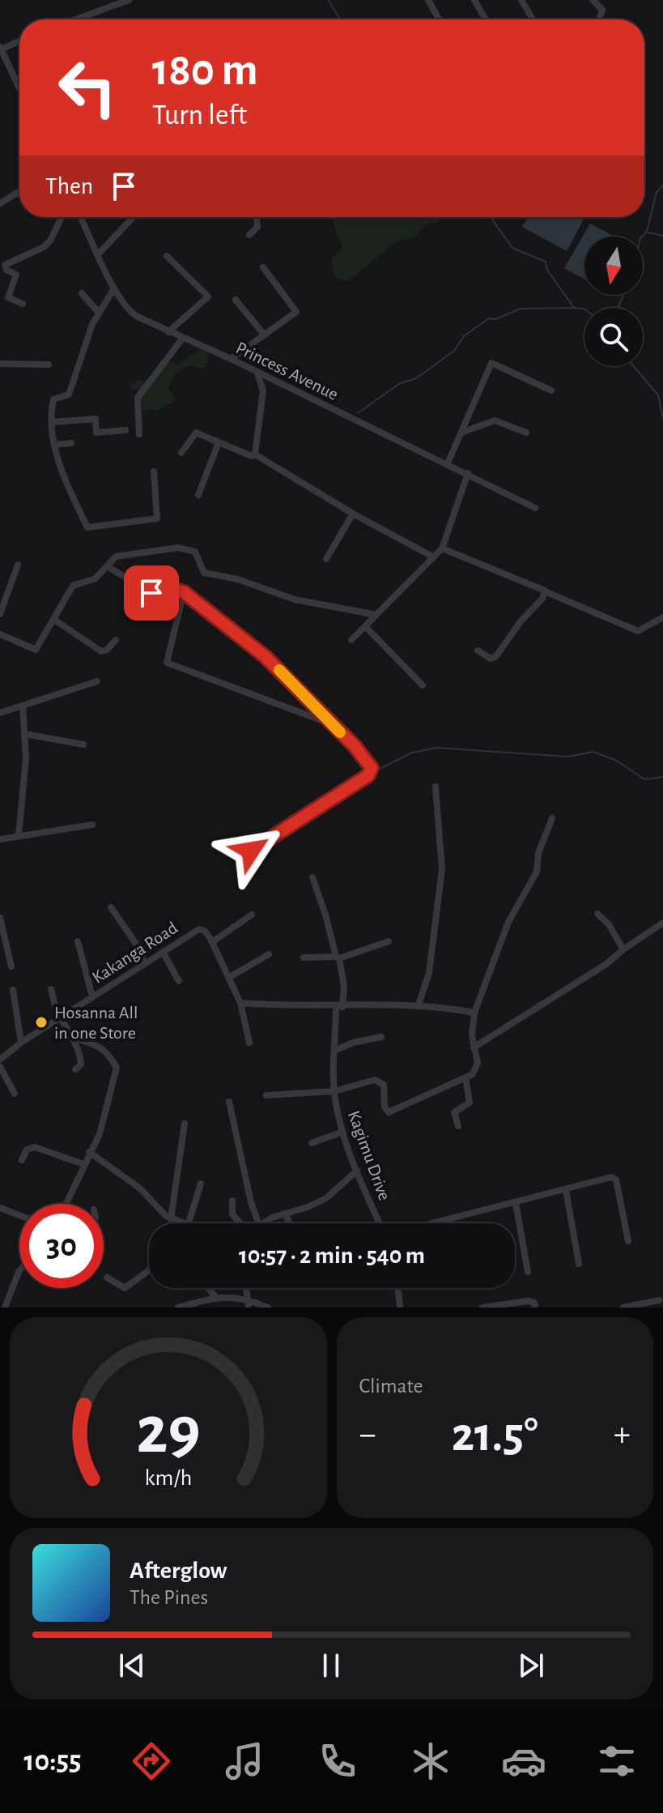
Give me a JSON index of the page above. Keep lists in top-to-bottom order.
{
  "streets": {
    "street": ["Princess Avenue", "Kakanga Road", "Kagimu Drive"]
  },
  "places": ["Hosanna All in one Store"],
  "north": "bottom",
  "page": {
    "turn": ["180 m", "Turn left"],
    "then": "Then",
    "limit": "30",
    "trip": "10:57 · 2 min · 540 m",
    "tile": "Climate",
    "heat": ["−", "21.5°", "+"],
    "song": ["Afterglow", "The Pines"],
    "tabs": "10:55",
    "gauge": ["29", "km/h"]
  }
}
